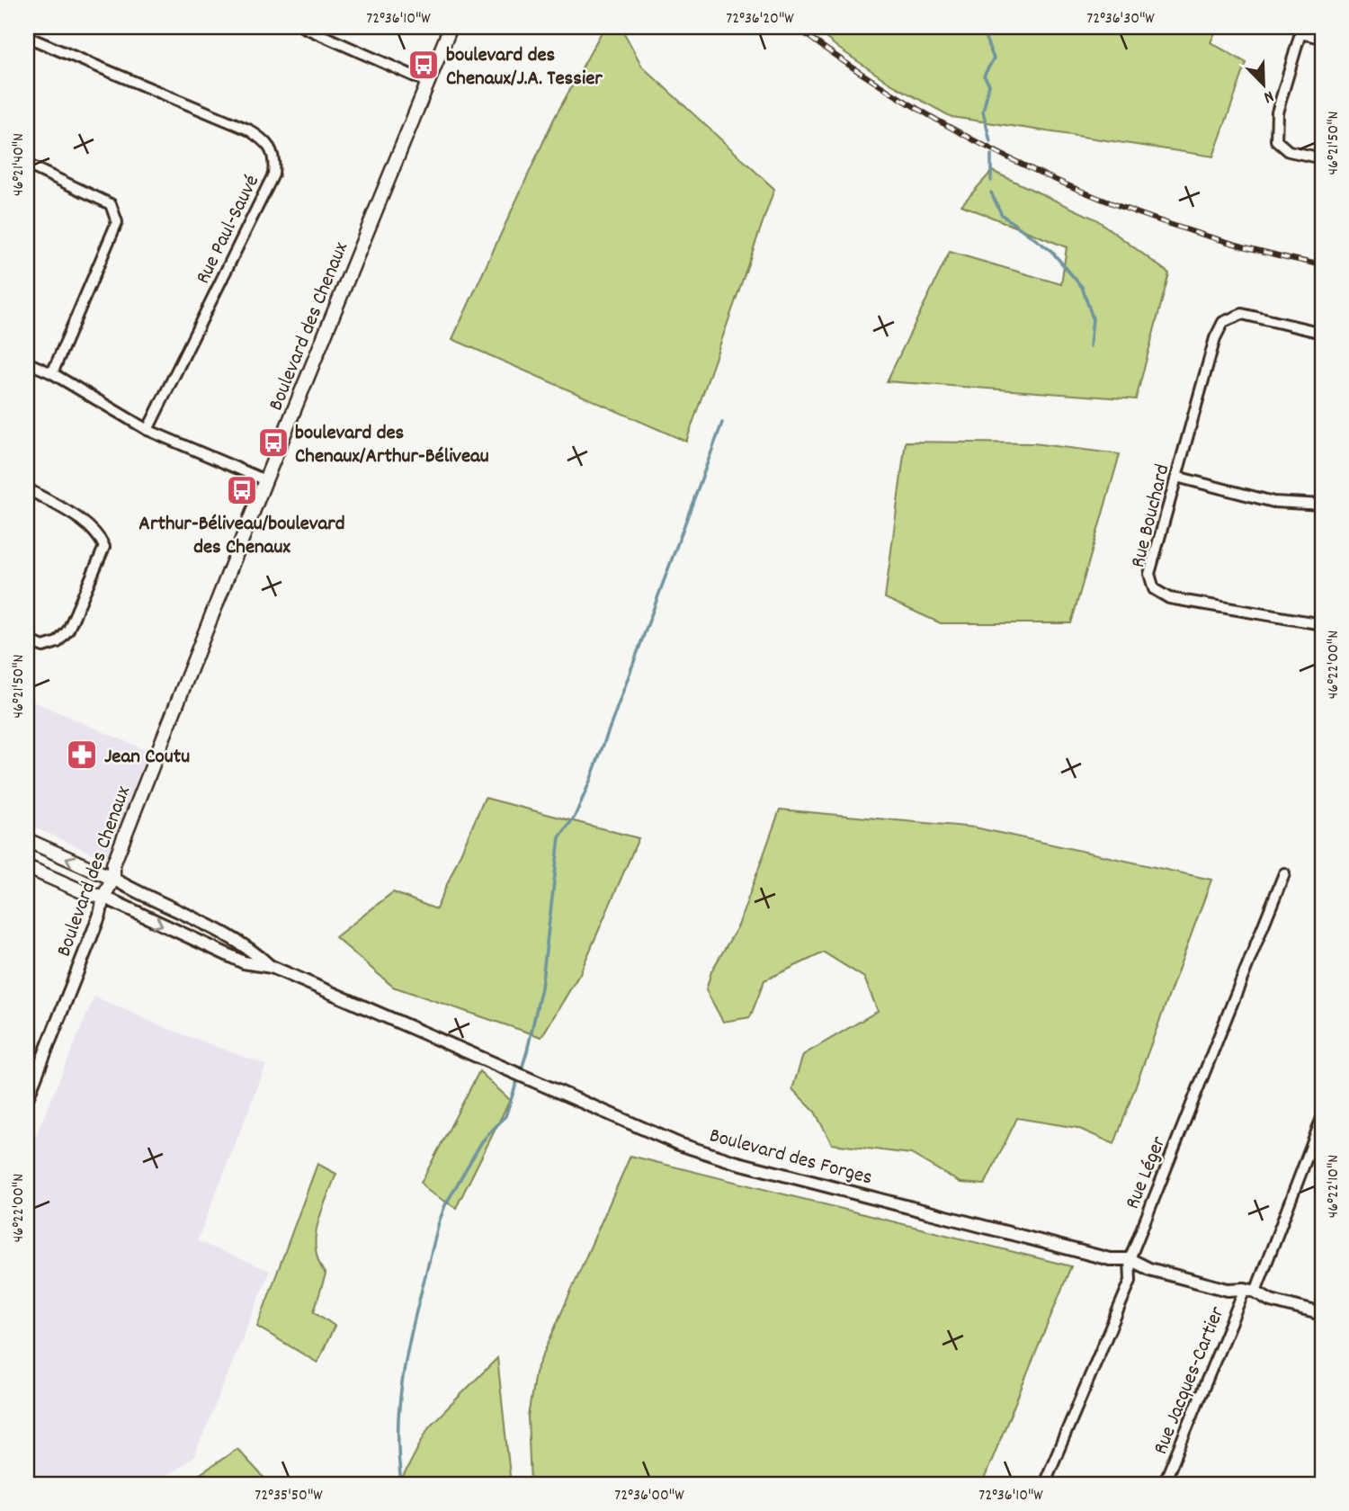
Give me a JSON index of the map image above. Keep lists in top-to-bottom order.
{
  "streets": {
    "main road": ["Boulevard des Chenaux", "Boulevard des Forges"],
    "street": [
      "Rue Paul-Sauvé",
      "Rue Bouchard",
      "Rue Léger",
      "Rue Jacques-Cartier"
    ]
  },
  "crossings": [
    ["Boulevard des Chenaux", "Boulevard des Forges"],
    ["Boulevard des Forges", "Rue Léger"],
    ["Boulevard des Forges", "Rue Jacques-Cartier"]
  ],
  "places": {
    "bus stop": ["boulevard des Chenaux/J.A. Tessier", "boulevard des Chenaux/Arthur-Béliveau", "Arthur-Béliveau/boulevard des Chenaux"],
    "pharmacy": ["Jean Coutu"]
  },
  "north": "bottom right",
  "coordinates": [
    "72°36'10\"W",
    "72°36'20\"W",
    "72°36'30\"W",
    "46°21'50\"N",
    "46°21'40\"N",
    "46°22'00\"N",
    "46°22'10\"N",
    "72°35'50\"W",
    "72°36'00\"W"
  ]
}
